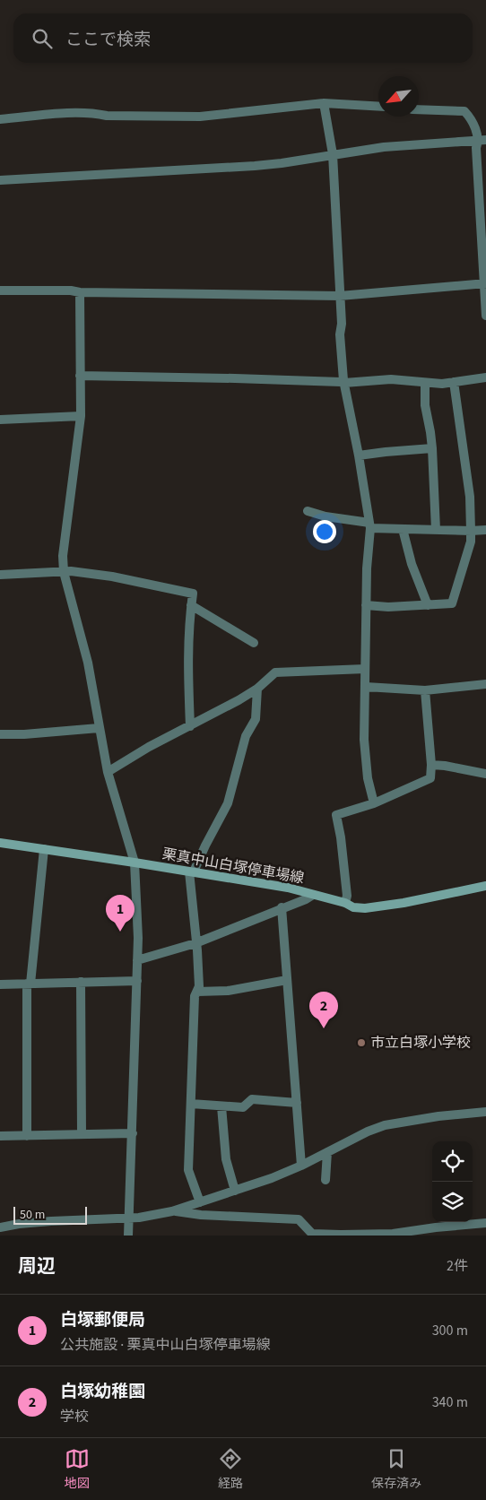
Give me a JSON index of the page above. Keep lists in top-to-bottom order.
{
  "streets": {
    "main road": ["栗真中山白塚停車場線"]
  },
  "places": ["市立白塚小学校"],
  "scale_bar": "50 m",
  "north": "bottom left",
  "page": {
    "search": "ここで検索",
    "pins": ["1", "2"],
    "scale": "50 m",
    "heading": ["周辺", "2件"],
    "list": [
      {
        "mark": "1",
        "name": "白塚郵便局",
        "note": "公共施設 · 栗真中山白塚停車場線",
        "value": "300 m"
      },
      {
        "mark": "2",
        "name": "白塚幼稚園",
        "note": "学校",
        "value": "340 m"
      }
    ],
    "nav": ["地図", "経路", "保存済み"]
  }
}
